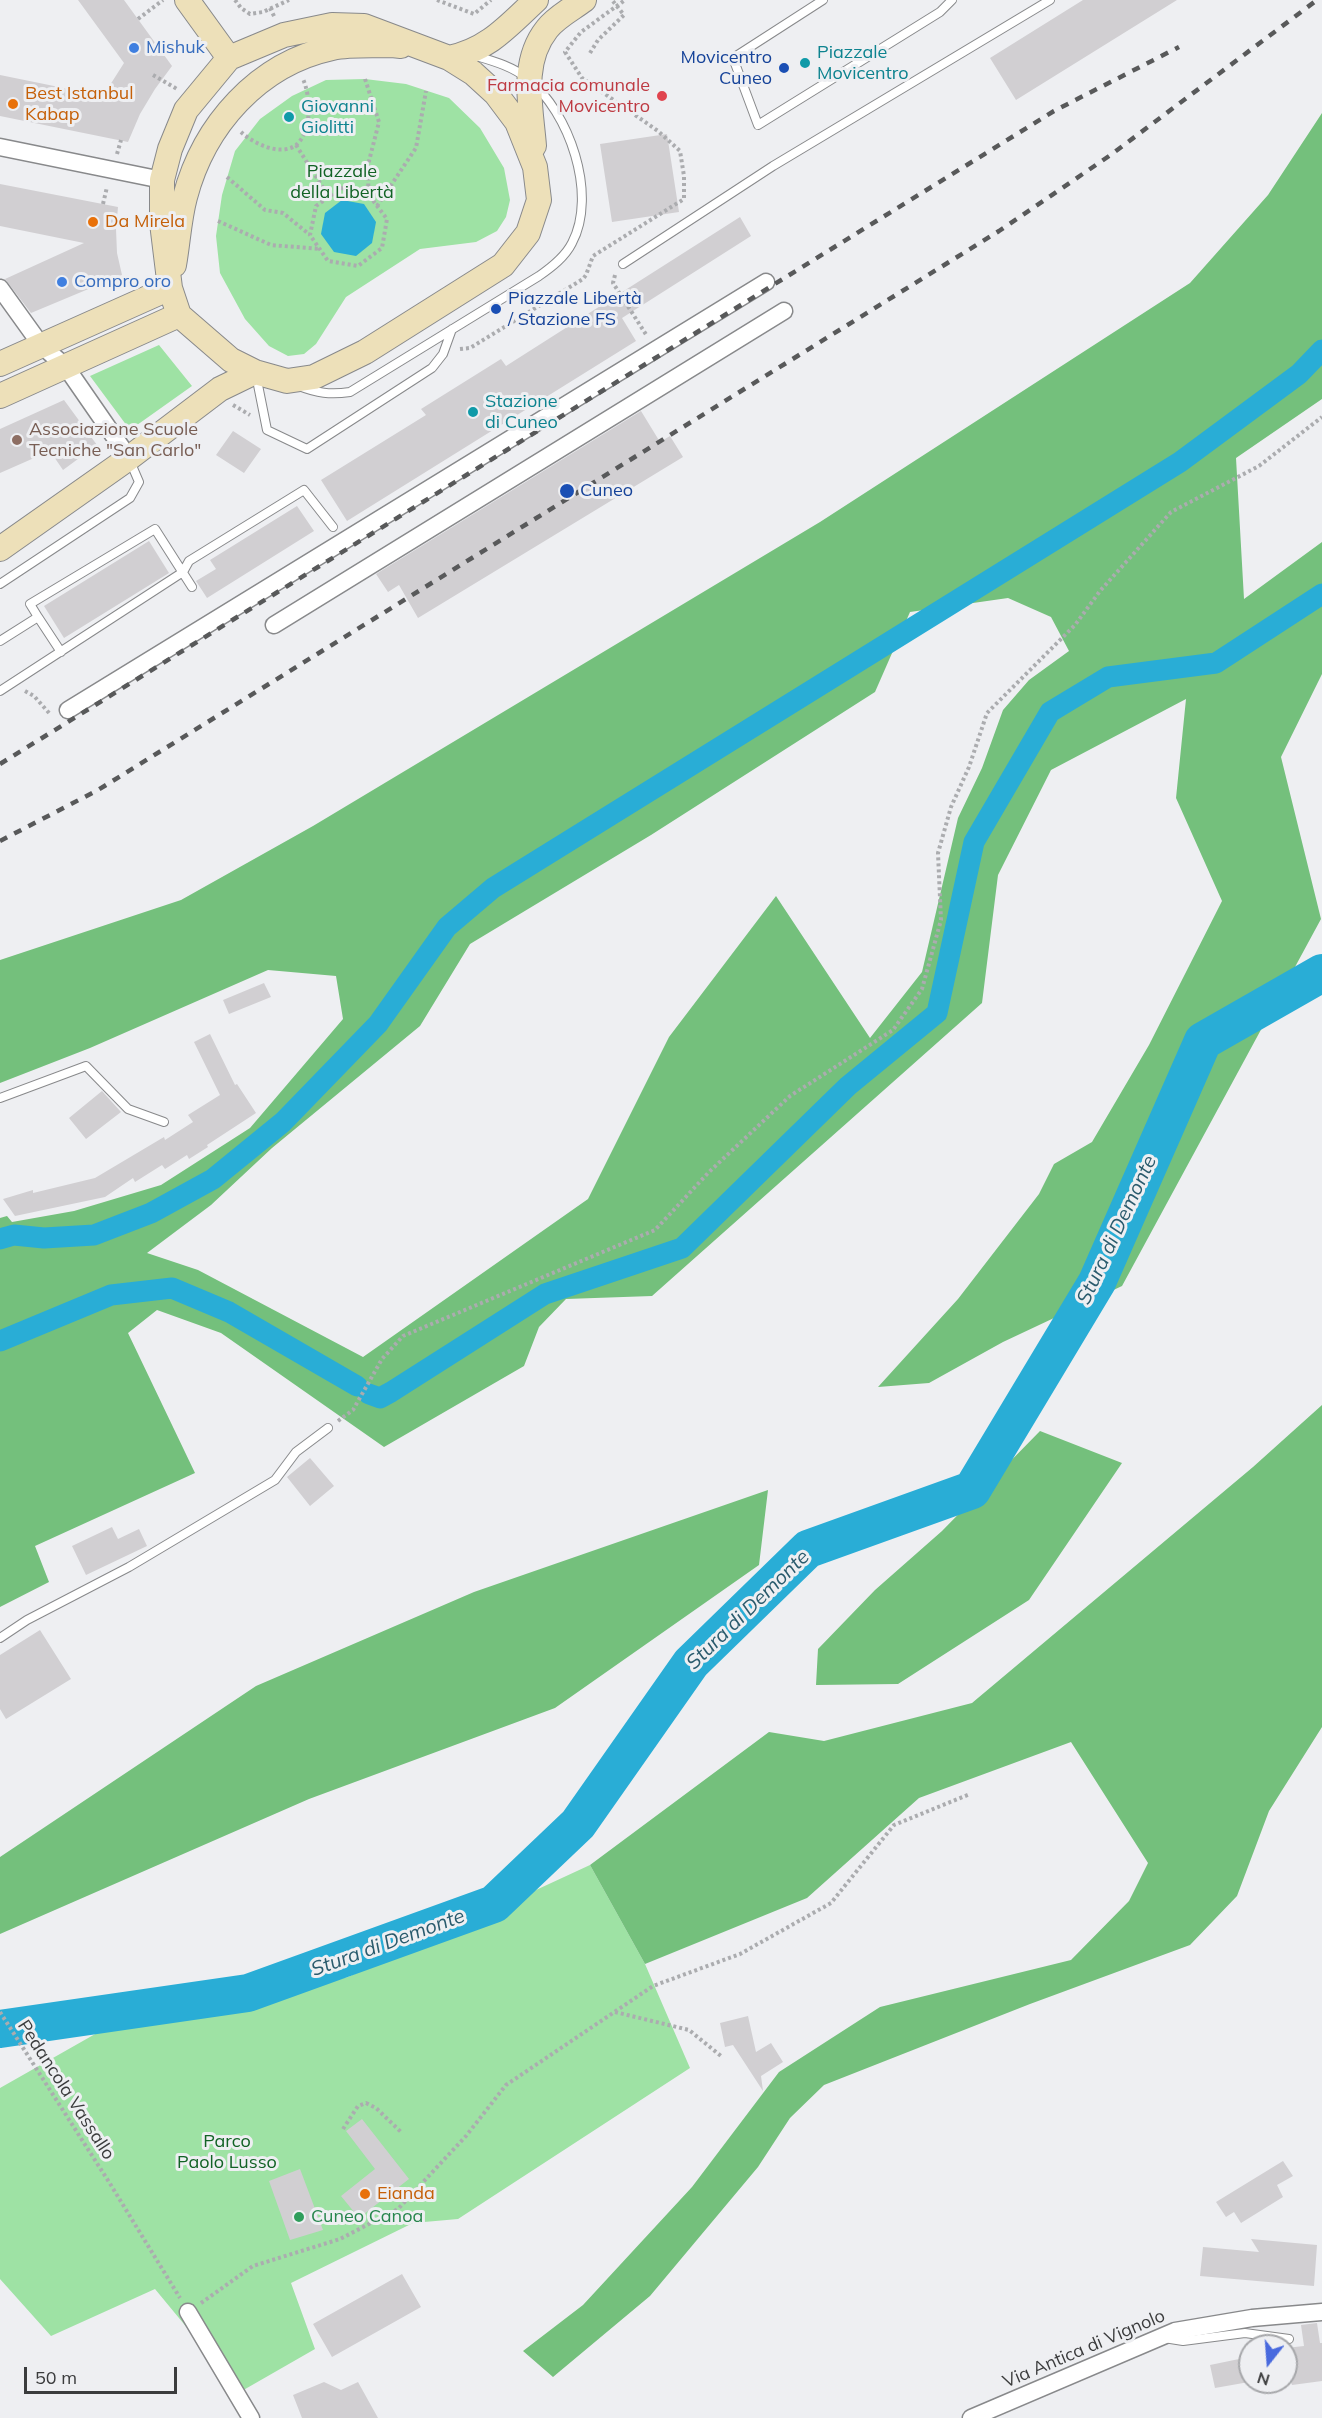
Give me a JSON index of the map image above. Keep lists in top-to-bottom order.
{
  "streets": {
    "street": ["Via Antica di Vignolo"],
    "path": ["Pedancola Vassallo"]
  },
  "water": ["Stura di Demonte"],
  "parks": ["Piazzale della Libertà", "Parco Paolo Lusso"],
  "places": [
    "Mishuk",
    "Piazzale Movicentro",
    "Movicentro Cuneo",
    "Farmacia comunale Movicentro",
    "Best Istanbul Kabap",
    "Giovanni Giolitti",
    "Da Mirela",
    "Compro oro",
    "Piazzale Libertà / Stazione FS",
    "Stazione di Cuneo",
    "Associazione Scuole Tecniche \"San Carlo\"",
    "Cuneo",
    "Eianda",
    "Cuneo Canoa"
  ],
  "scale_bar": "50 m",
  "north": "bottom"
}
